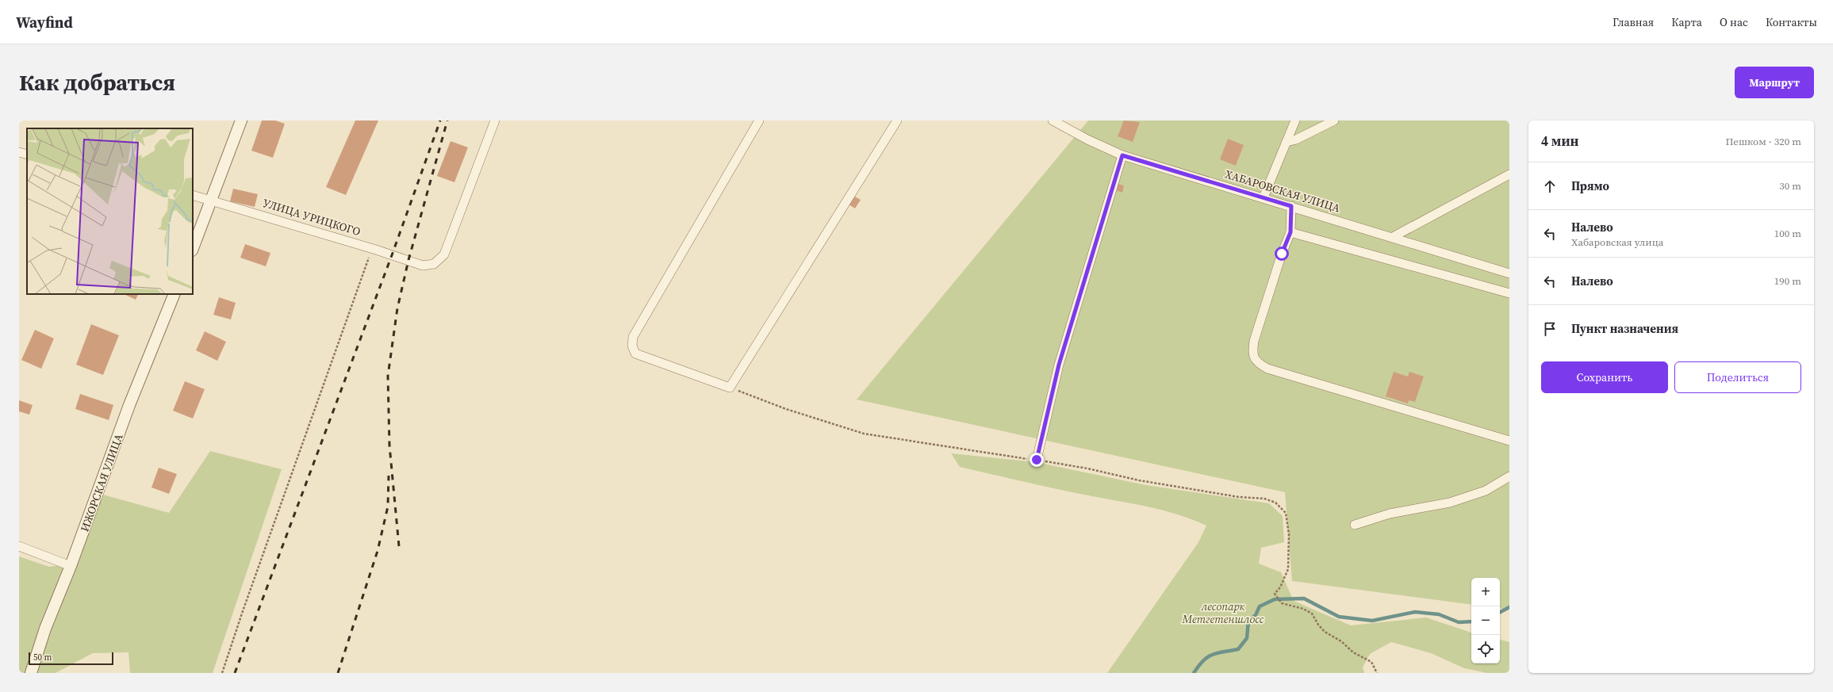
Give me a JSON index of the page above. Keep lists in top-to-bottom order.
{
  "streets": {
    "street": ["ХАБАРОВСКАЯ УЛИЦА", "УЛИЦА УРИЦКОГО", "ИЖОРСКАЯ УЛИЦА"]
  },
  "parks": ["лесопарк Метгетеншлосс"],
  "scale_bar": "50 m",
  "page": {
    "header": "Wayfind",
    "nav": [
      "Главная",
      "Карта",
      "О нас",
      "Контакты"
    ],
    "buttons": [
      "Маршрут",
      ["Сохранить", "Поделиться"]
    ],
    "title": "Как добраться",
    "heading": ["4 мин", "Пешком · 320 m"],
    "list": [
      ["Прямо", "30 m"],
      ["Налево", "Хабаровская улица", "100 m"],
      ["Налево", "190 m"],
      "Пункт назначения"
    ],
    "map_buttons": ["+", "−"],
    "scale": "50 m"
  }
}
